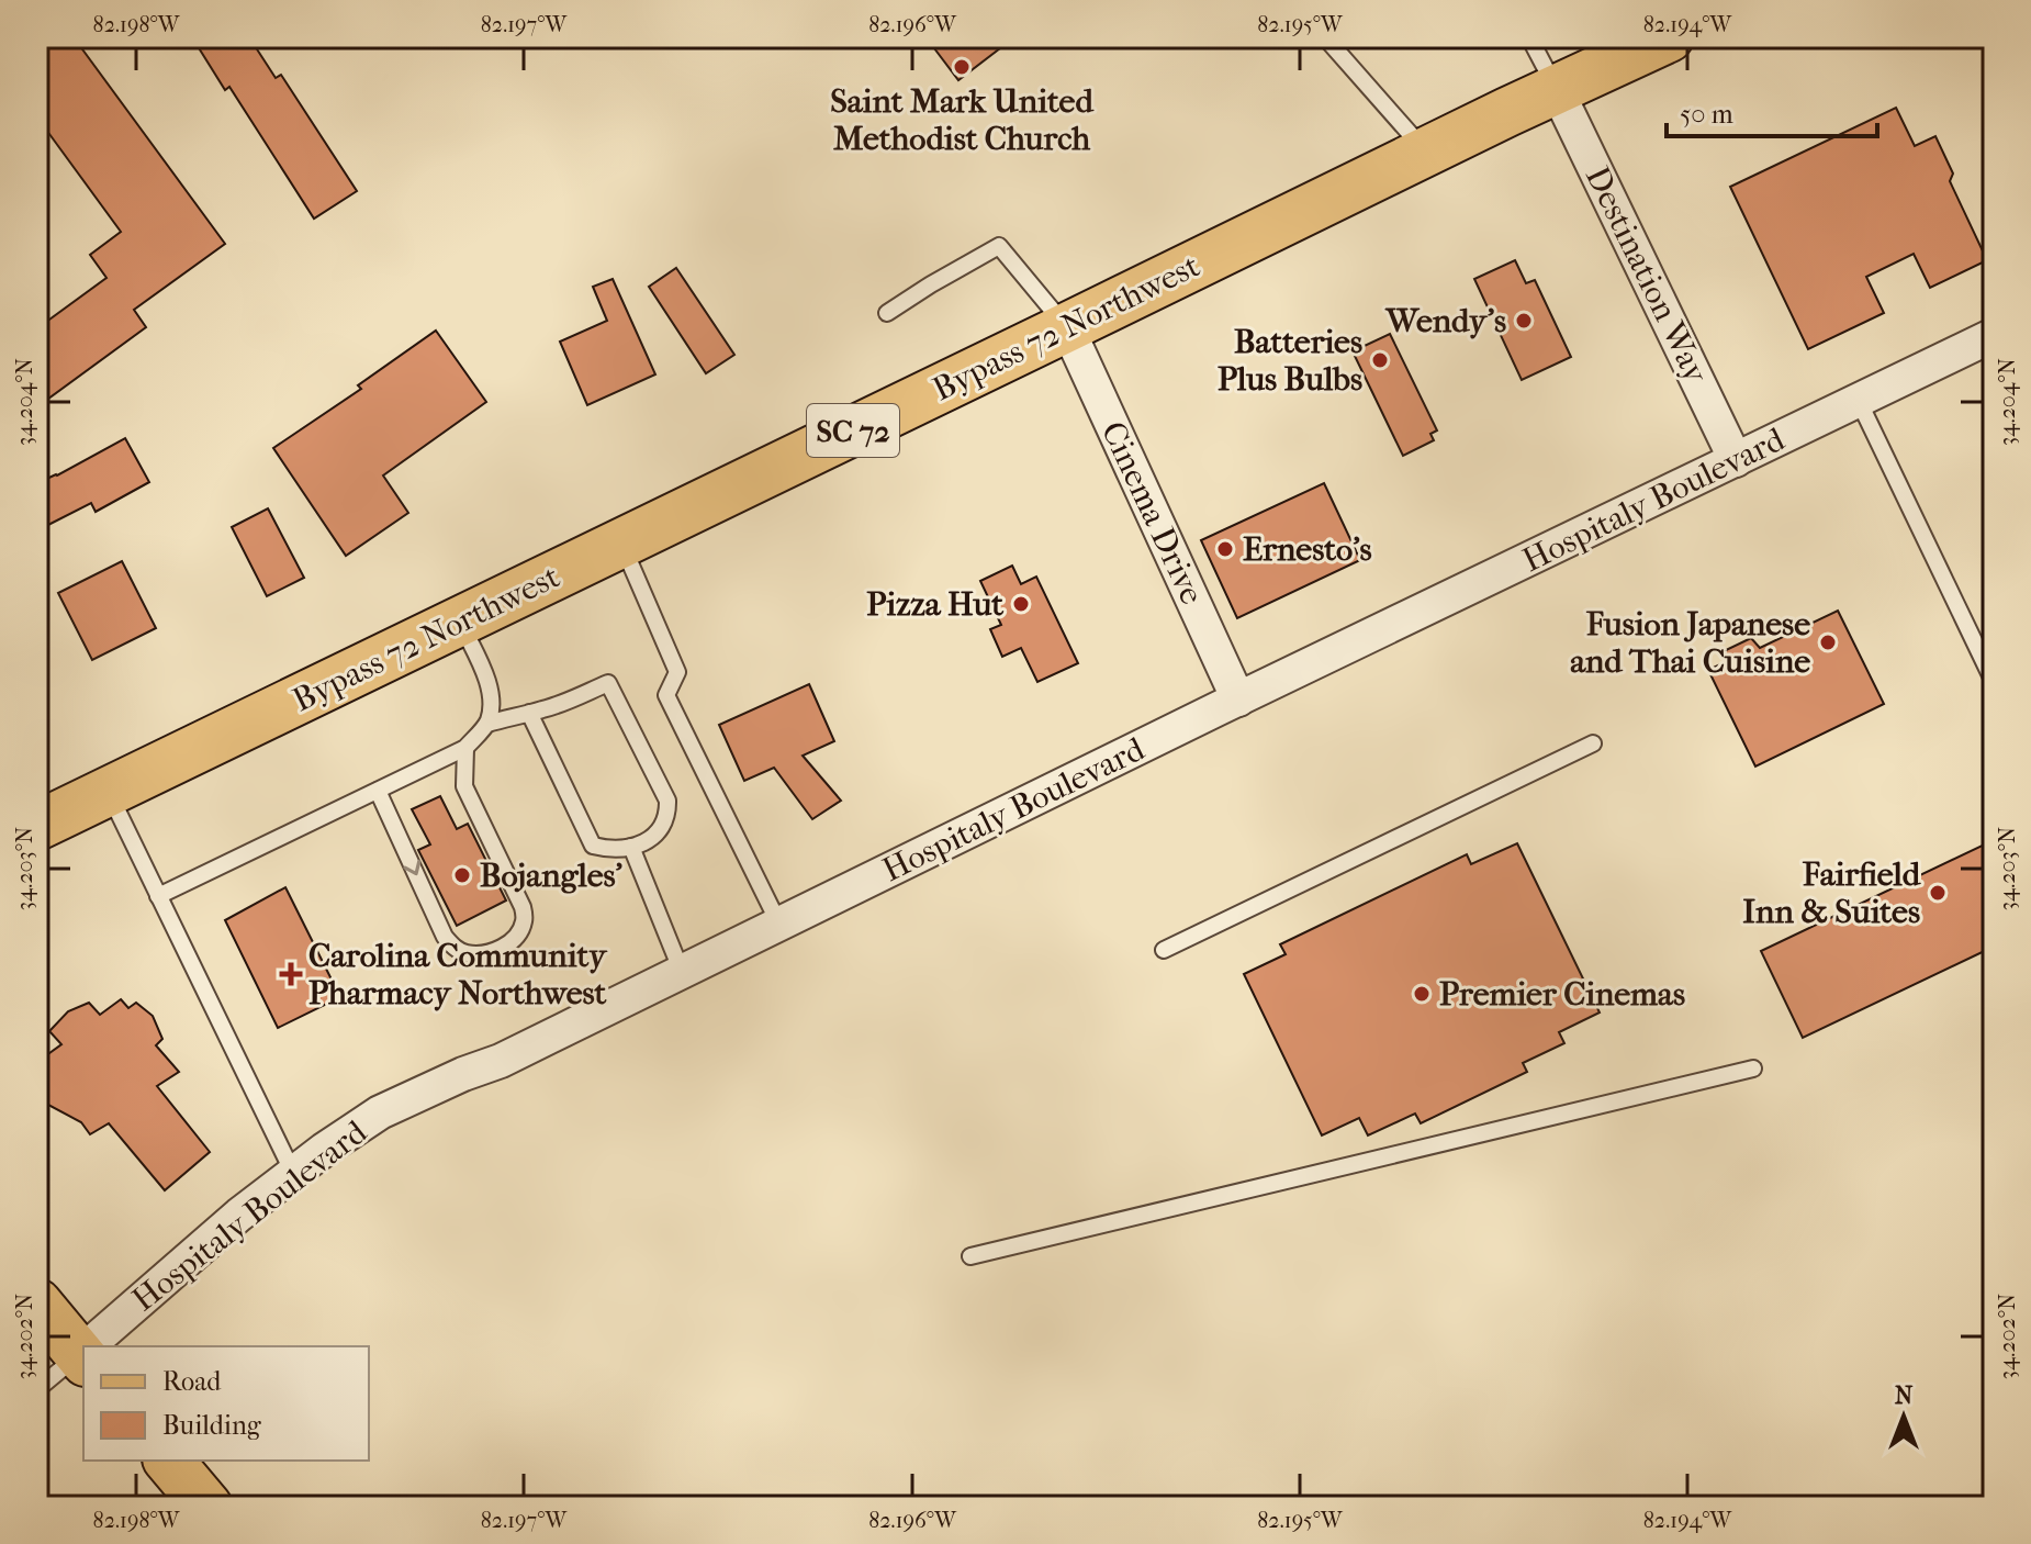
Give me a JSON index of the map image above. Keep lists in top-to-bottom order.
{
  "streets": {
    "main road": ["Bypass 72 Northwest", "SC 72"],
    "street": ["Destination Way", "Hospitaly Boulevard", "Cinema Drive"]
  },
  "crossings": [
    ["Destination Way", "Bypass 72 Northwest"],
    ["Destination Way", "Hospitaly Boulevard"],
    ["Bypass 72 Northwest", "Cinema Drive"],
    ["Hospitaly Boulevard", "Cinema Drive"]
  ],
  "places": {
    "other": [
      "Saint Mark United Methodist Church",
      "Wendy's",
      "Batteries Plus Bulbs",
      "Ernesto's",
      "Pizza Hut",
      "Fusion Japanese and Thai Cuisine",
      "Bojangles'",
      "Fairfield Inn & Suites",
      "Premier Cinemas"
    ],
    "health": ["Carolina Community Pharmacy Northwest"]
  },
  "legend": ["Road", "Building"],
  "scale_bar": "50 m",
  "north": "top",
  "coordinates": [
    "82.198°W",
    "82.197°W",
    "82.196°W",
    "82.195°W",
    "82.194°W",
    "34.204°N",
    "34.203°N",
    "34.202°N"
  ]
}
